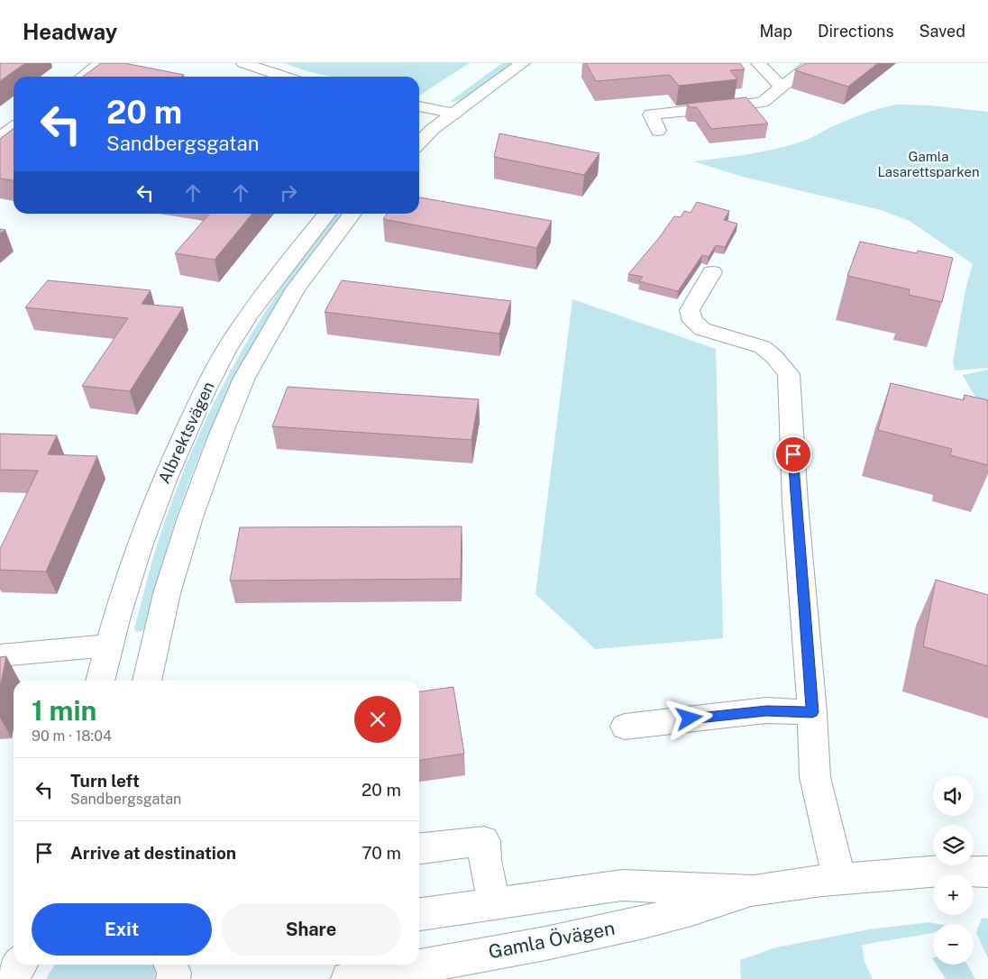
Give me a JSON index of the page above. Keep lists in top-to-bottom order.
{
  "streets": {
    "main road": ["Albrektsvägen", "Gamla Övägen"]
  },
  "parks": ["Gamla Lasarettsparken"],
  "page": {
    "header": "Headway",
    "nav": ["Map", "Directions", "Saved"],
    "turn": ["20 m", "Sandbergsgatan"],
    "heading": ["1 min", "90 m · 18:04"],
    "list": [
      {
        "name": "Turn left",
        "note": "Sandbergsgatan",
        "value": "20 m"
      },
      {
        "name": "Arrive at destination",
        "value": "70 m"
      }
    ],
    "map_buttons": ["+", "−"],
    "buttons": ["Exit", "Share"]
  }
}
